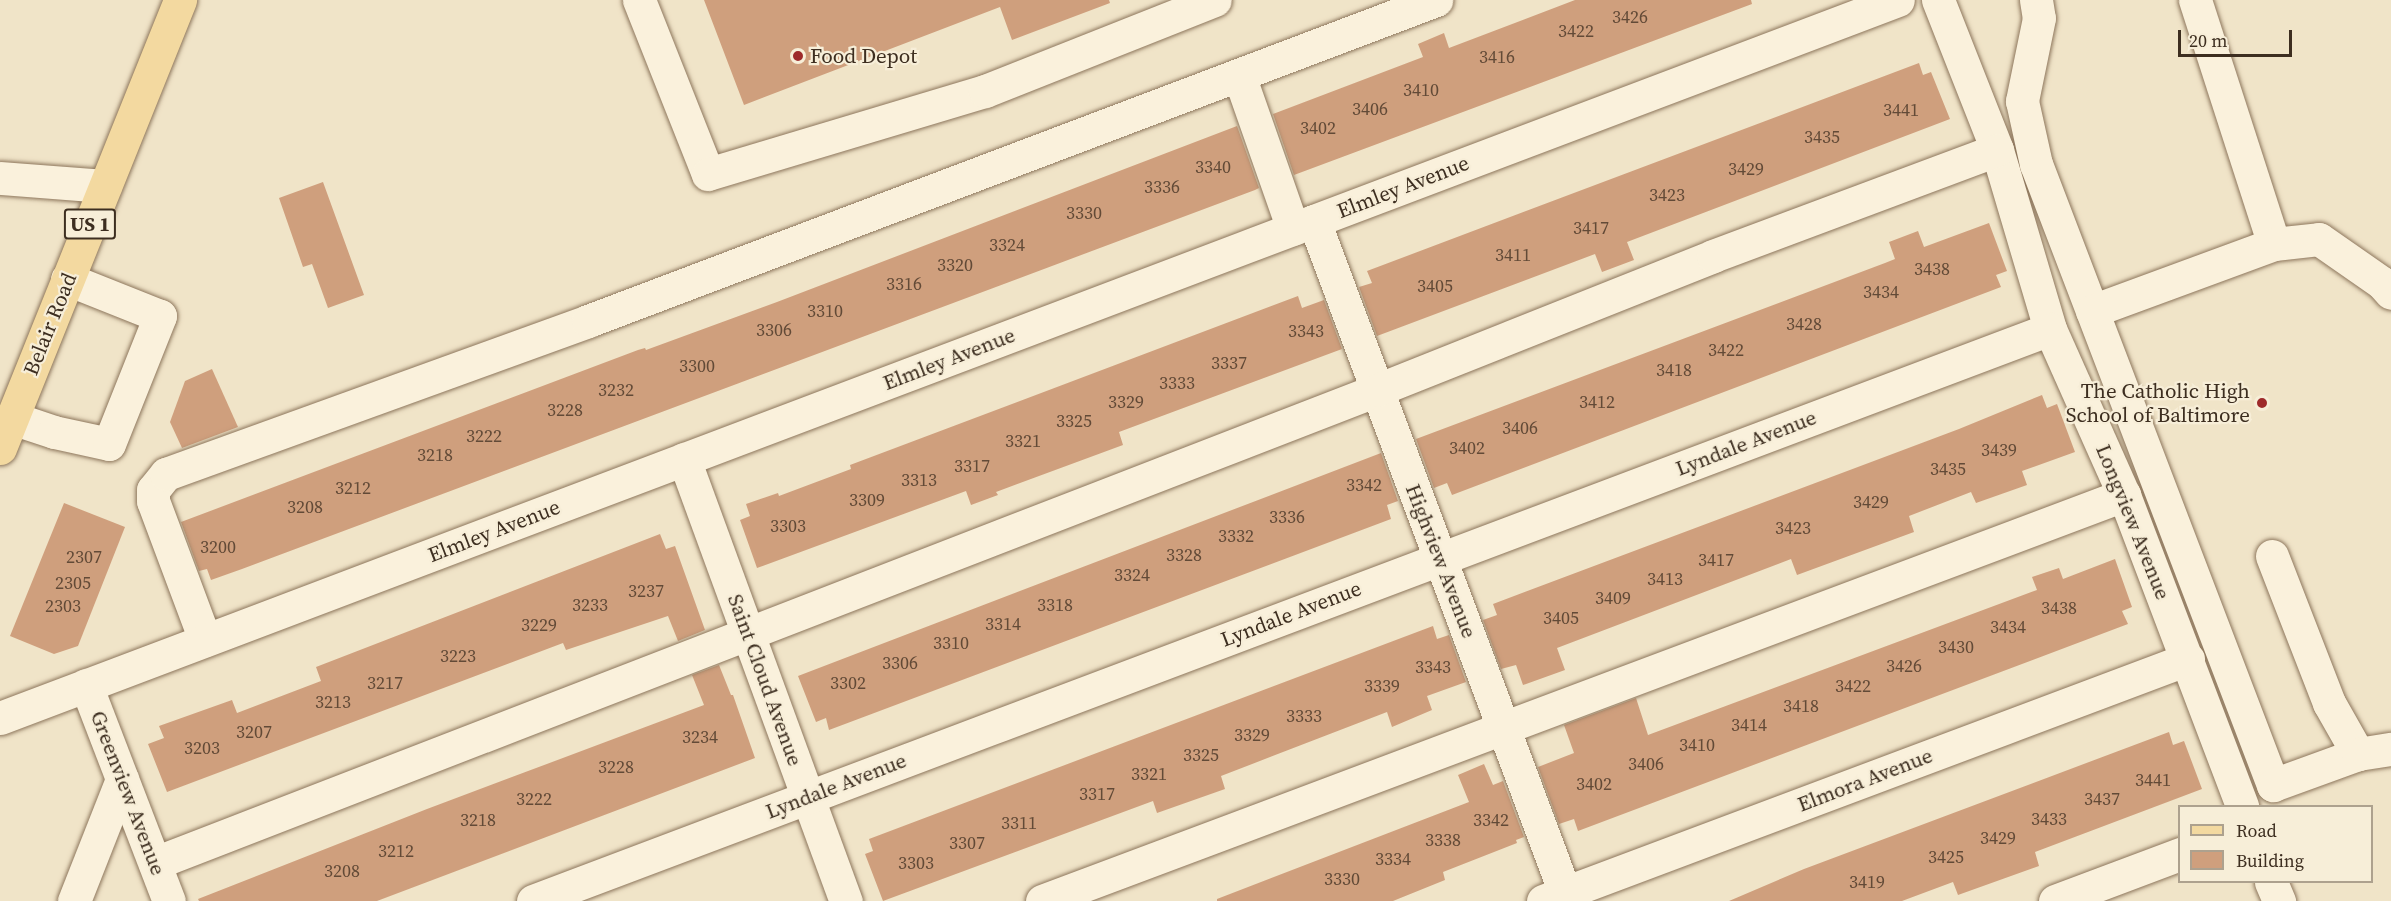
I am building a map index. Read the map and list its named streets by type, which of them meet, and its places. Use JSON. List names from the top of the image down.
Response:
{
  "streets": {
    "main road": ["US 1", "Belair Road"],
    "street": [
      "Elmley Avenue",
      "Lyndale Avenue",
      "Longview Avenue",
      "Highview Avenue",
      "Saint Cloud Avenue",
      "Elmora Avenue",
      "Greenview Avenue"
    ]
  },
  "crossings": [
    ["Elmley Avenue", "Highview Avenue"],
    ["Elmley Avenue", "Saint Cloud Avenue"],
    ["Elmley Avenue", "Greenview Avenue"],
    ["Lyndale Avenue", "Longview Avenue"],
    ["Lyndale Avenue", "Highview Avenue"],
    ["Lyndale Avenue", "Saint Cloud Avenue"],
    ["Longview Avenue", "Elmora Avenue"],
    ["Highview Avenue", "Elmora Avenue"]
  ],
  "places": ["Food Depot", "The Catholic High School of Baltimore"],
  "house_numbers": [
    "3426",
    "3422",
    "3416",
    "3410",
    "3406",
    "3441",
    "3402",
    "3435",
    "3340",
    "3429",
    "3336",
    "3423",
    "3330",
    "3417",
    "3324",
    "3411",
    "3320",
    "3438",
    "3316",
    "3405",
    "3434",
    "3310",
    "3428",
    "3306",
    "3343",
    "3422",
    "3337",
    "3300",
    "3418",
    "3333",
    "3232",
    "3329",
    "3412",
    "3228",
    "3325",
    "3406",
    "3222",
    "3321",
    "3402",
    "3439",
    "3218",
    "3317",
    "3435",
    "3313",
    "3342",
    "3212",
    "3309",
    "3429",
    "3208",
    "3336",
    "3303",
    "3423",
    "3332",
    "3200",
    "3328",
    "2307",
    "3417",
    "3324",
    "3413",
    "2305",
    "3237",
    "3409",
    "3233",
    "3318",
    "2303",
    "3438",
    "3405",
    "3314",
    "3229",
    "3434",
    "3310",
    "3430",
    "3223",
    "3306",
    "3426",
    "3343",
    "3217",
    "3302",
    "3339",
    "3422",
    "3213",
    "3418",
    "3333",
    "3414",
    "3207",
    "3329",
    "3234",
    "3410",
    "3203",
    "3325",
    "3406",
    "3228",
    "3321",
    "3441",
    "3402",
    "3317",
    "3222",
    "3437",
    "3433",
    "3218",
    "3342",
    "3311",
    "3429",
    "3338",
    "3307",
    "3212",
    "3425",
    "3334",
    "3303",
    "3208",
    "3330",
    "3419"
  ],
  "legend": ["Road", "Building"],
  "scale_bar": "20 m"
}
